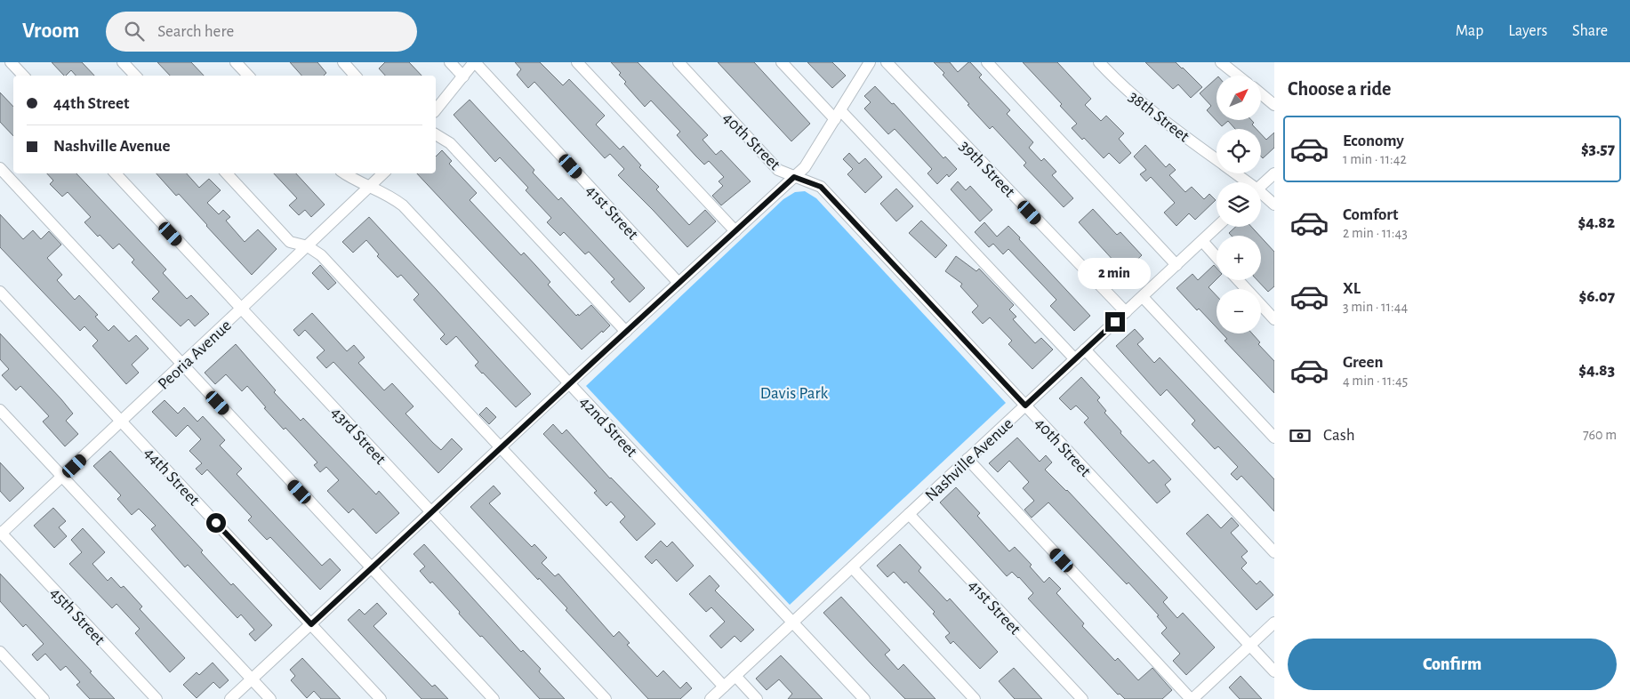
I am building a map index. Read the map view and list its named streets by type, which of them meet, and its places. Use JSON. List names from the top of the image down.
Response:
{
  "streets": {
    "street": [
      "38th Street",
      "40th Street",
      "39th Street",
      "41st Street",
      "Peoria Avenue",
      "42nd Street",
      "43rd Street",
      "Nashville Avenue",
      "44th Street",
      "45th Street"
    ]
  },
  "crossings": [
    ["40th Street", "Nashville Avenue"],
    ["39th Street", "Nashville Avenue"],
    ["41st Street", "Nashville Avenue"],
    ["Peoria Avenue", "42nd Street"],
    ["Peoria Avenue", "43rd Street"],
    ["Peoria Avenue", "44th Street"],
    ["Peoria Avenue", "45th Street"],
    ["42nd Street", "Nashville Avenue"]
  ],
  "parks": ["Davis Park"],
  "north": "top right",
  "page": {
    "header": "Vroom",
    "search": "Search here",
    "nav": ["Map", "Layers", "Share"],
    "heading": "Choose a ride",
    "map_buttons": ["+", "−"],
    "banner": ["44th Street", "Nashville Avenue"],
    "list": [
      {
        "name": "Economy",
        "note": "1 min · 11:42",
        "value": "$3.57"
      },
      {
        "name": "Comfort",
        "note": "2 min · 11:43",
        "value": "$4.82"
      },
      {
        "name": "XL",
        "note": "3 min · 11:44",
        "value": "$6.07"
      },
      {
        "name": "Green",
        "note": "4 min · 11:45",
        "value": "$4.83"
      }
    ],
    "bubble": "2 min",
    "pay": ["Cash", "760 m"],
    "buttons": "Confirm"
  }
}
